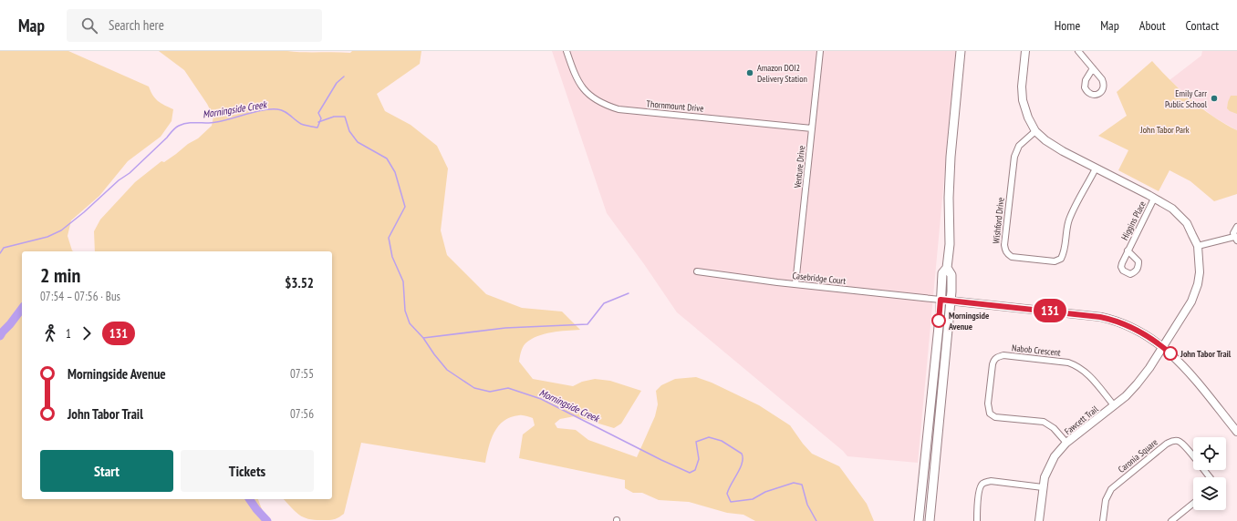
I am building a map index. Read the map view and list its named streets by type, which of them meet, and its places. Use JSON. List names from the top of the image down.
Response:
{
  "streets": {
    "street": [
      "Thornmount Drive",
      "Venture Drive",
      "Wishford Drive",
      "Higgins Place",
      "Casebridge Court",
      "Nabob Crescent",
      "Fawcett Trail",
      "Caronia Square"
    ]
  },
  "crossings": [
    ["Thornmount Drive", "Venture Drive"],
    ["Venture Drive", "Casebridge Court"],
    ["Nabob Crescent", "Fawcett Trail"]
  ],
  "water": ["Morningside Creek"],
  "parks": ["John Tabor Park"],
  "places": [
    "Amazon DOI2 Delivery Station",
    "Emily Carr Public School",
    "Morningside Avenue",
    "John Tabor Trail"
  ],
  "lines": ["bus line 131"],
  "page": {
    "header": "Map",
    "search": "Search here",
    "nav": [
      "Home",
      "Map",
      "About",
      "Contact"
    ],
    "on_map": "131",
    "heading": ["2 min", "07:54 – 07:56 · Bus", "$3.52"],
    "legs": ["1", "131"],
    "list": [
      {
        "name": "Morningside Avenue",
        "value": "07:55"
      },
      {
        "name": "John Tabor Trail",
        "value": "07:56"
      }
    ],
    "buttons": ["Start", "Tickets"]
  }
}
